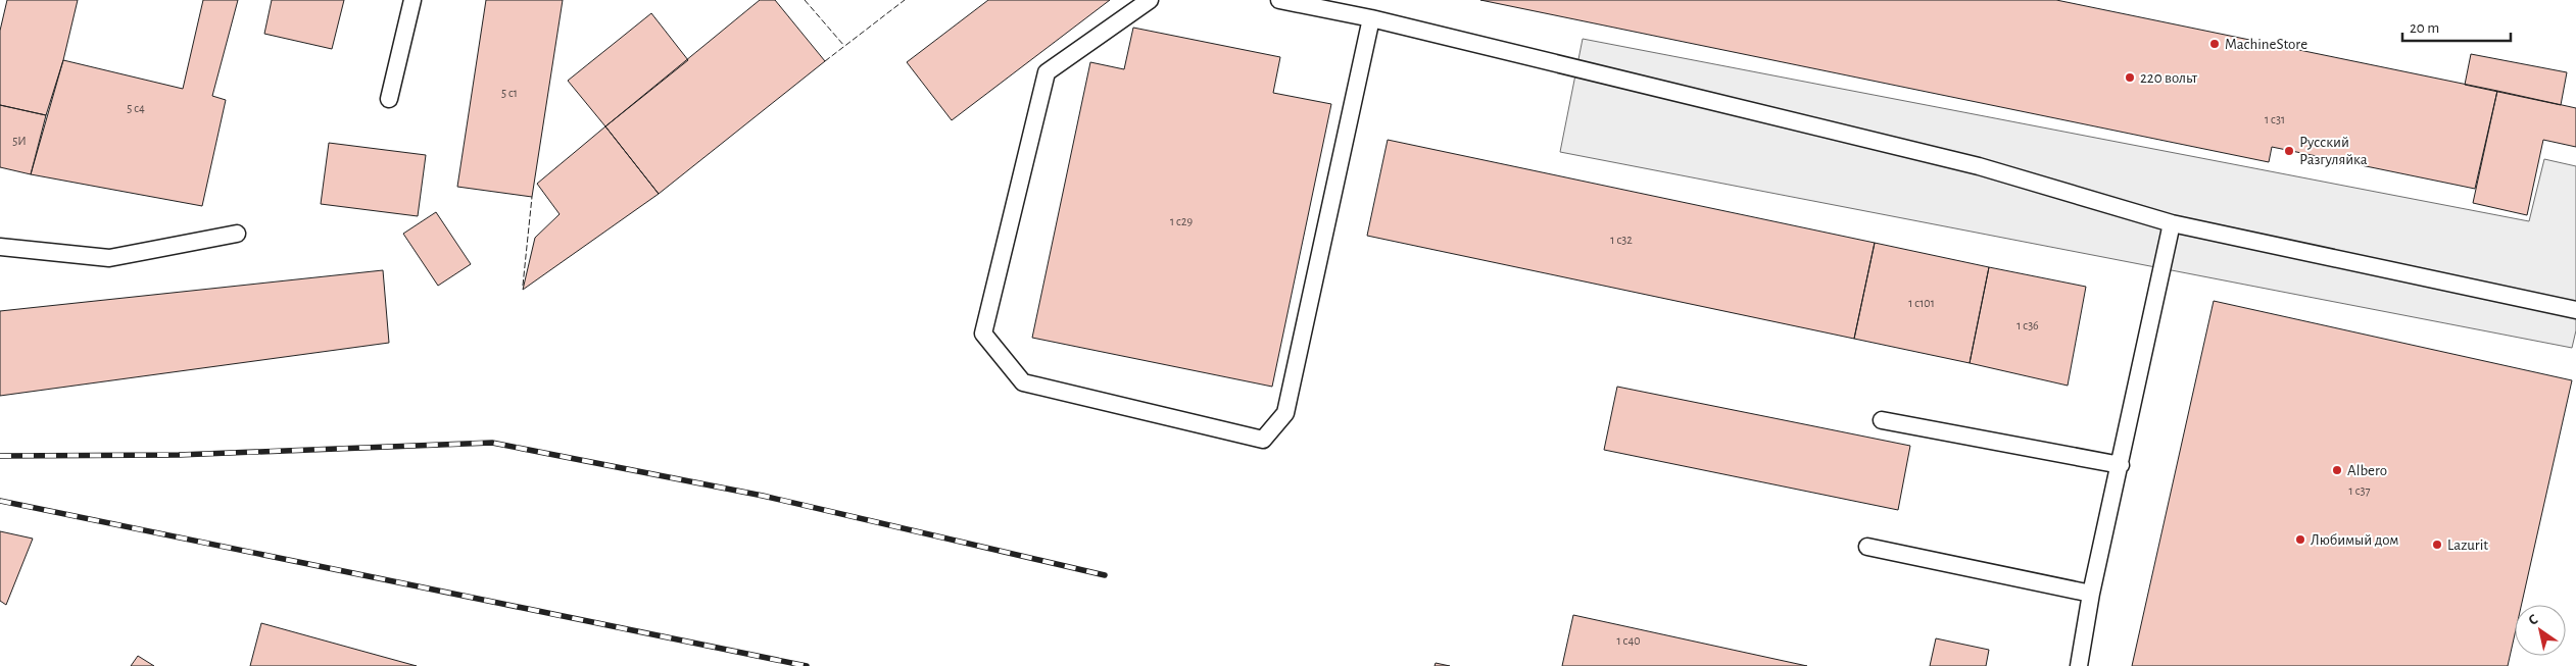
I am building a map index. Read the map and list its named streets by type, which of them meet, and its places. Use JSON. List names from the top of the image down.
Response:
{
  "places": [
    "MachineStore",
    "220 вольт",
    "Русский Разгуляйка",
    "Albero",
    "Любимый дом",
    "Lazurit"
  ],
  "house_numbers": [
    "5 с1",
    "5 с4",
    "1 с31",
    "5И",
    "1 с29",
    "1 с32",
    "1 с101",
    "1 с36",
    "1 с37",
    "1 с40"
  ],
  "scale_bar": "20 m",
  "north": "top left"
}
